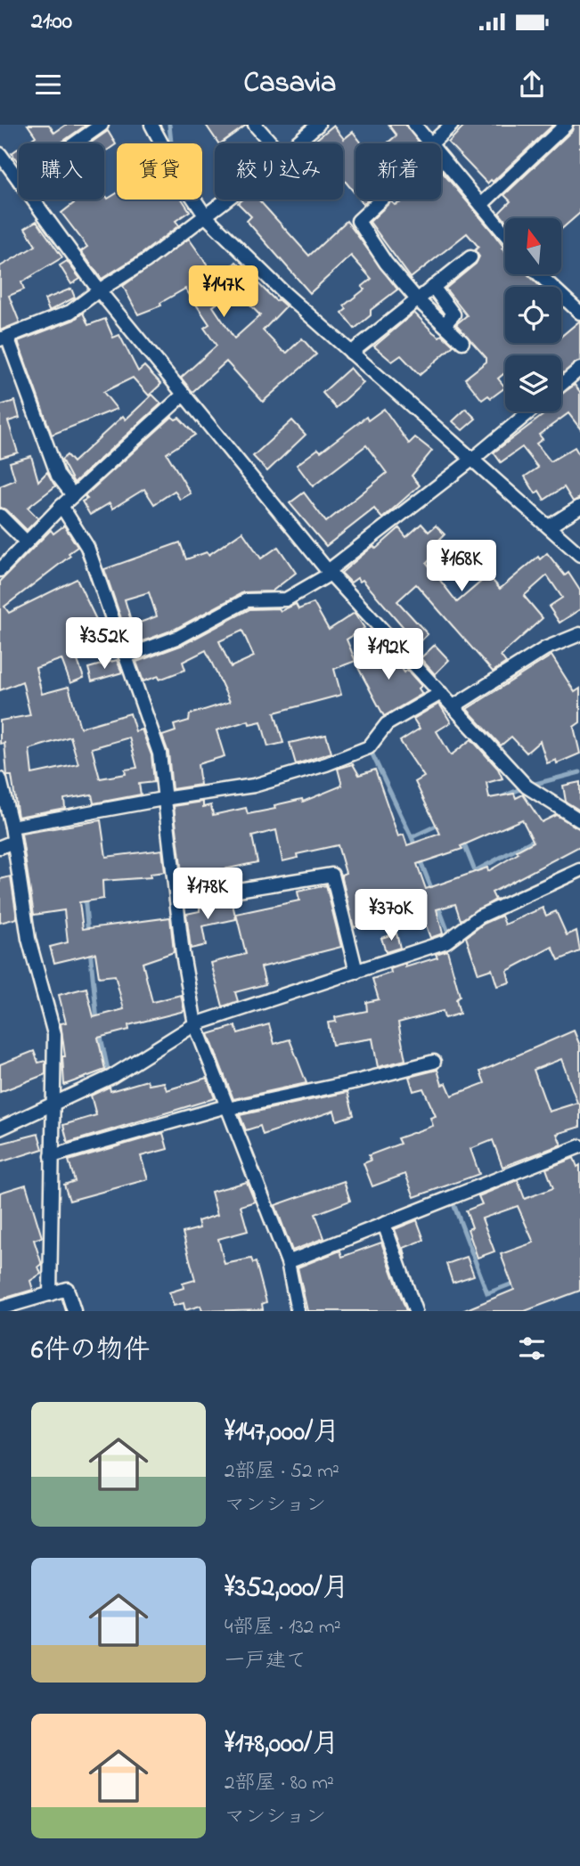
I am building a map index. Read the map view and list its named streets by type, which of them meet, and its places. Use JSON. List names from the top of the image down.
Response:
{
  "north": "top",
  "page": {
    "status": "21:00",
    "header": "Casavia",
    "chip": [
      "購入",
      "賃貸",
      "絞り込み",
      "新着"
    ],
    "price": [
      "¥147K",
      "¥168K",
      "¥352K",
      "¥192K",
      "¥178K",
      "¥370K"
    ],
    "heading": "6件の物件",
    "list": [
      {
        "name": "¥147,000/月",
        "note": "2部屋 · 52 m² · マンション"
      },
      {
        "name": "¥352,000/月",
        "note": "4部屋 · 132 m² · 一戸建て"
      },
      {
        "name": "¥178,000/月",
        "note": "2部屋 · 80 m² · マンション"
      }
    ]
  }
}
